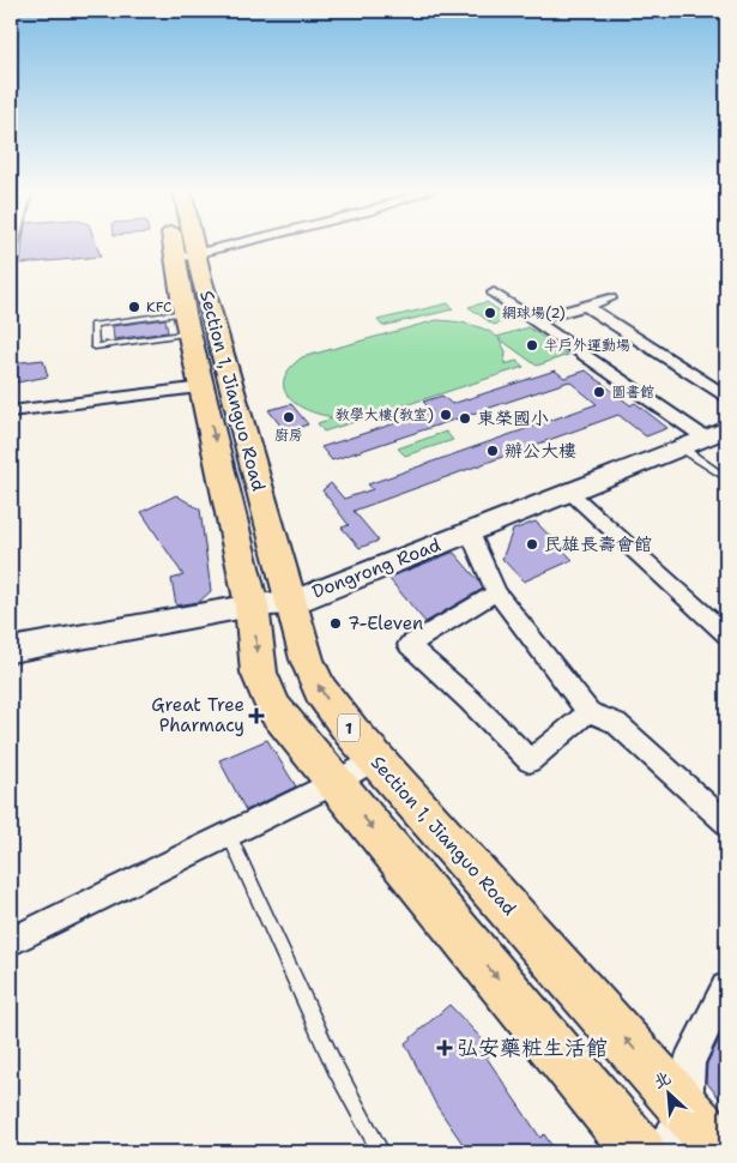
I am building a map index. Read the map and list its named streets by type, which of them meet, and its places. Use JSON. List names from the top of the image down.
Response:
{
  "streets": {
    "main road": ["Section 1, Jianguo Road", "1"],
    "street": ["Dongrong Road"]
  },
  "crossings": [
    ["Section 1, Jianguo Road", "Dongrong Road"]
  ],
  "places": {
    "other": [
      "KFC",
      "網球場(2)",
      "半戶外運動場",
      "圖書館",
      "教學大樓(教室)",
      "廚房",
      "東榮國小",
      "辦公大樓",
      "民雄長壽會館",
      "7-Eleven"
    ],
    "health": ["Great Tree Pharmacy", "弘安藥粧生活館"]
  },
  "north": "top left"
}
